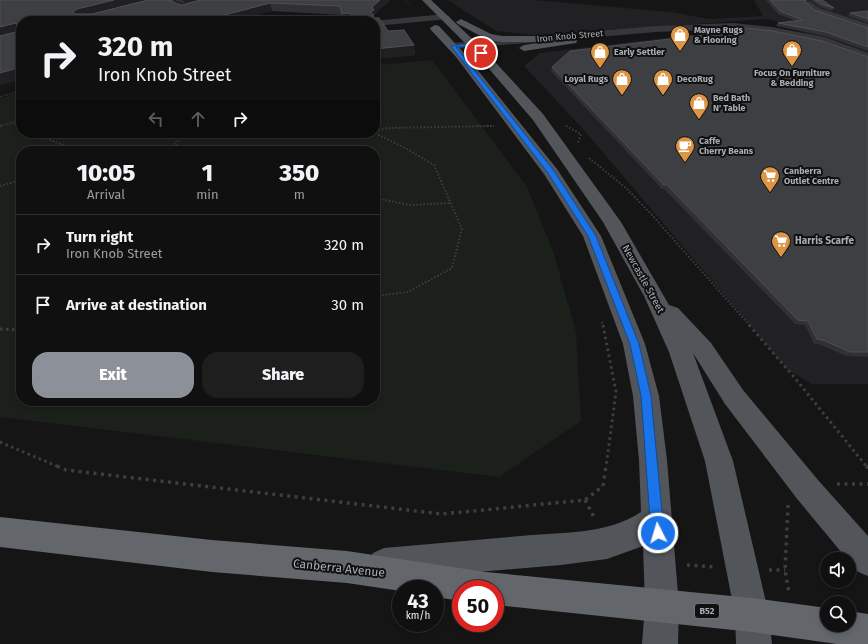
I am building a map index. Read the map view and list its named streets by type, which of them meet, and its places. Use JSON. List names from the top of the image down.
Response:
{
  "streets": {
    "highway": ["Canberra Avenue", "B52"],
    "main road": ["Newcastle Street"],
    "street": ["Iron Knob Street"]
  },
  "crossings": [
    ["Iron Knob Street", "Newcastle Street"],
    ["Newcastle Street", "Canberra Avenue"]
  ],
  "places": {
    "shop": [
      "Mayne Rugs & Flooring",
      "Focus On Furniture & Bedding",
      "Early Settler",
      "Loyal Rugs",
      "DecoRug",
      "Bed Bath N' Table"
    ],
    "cafe": ["Caffe Cherry Beans"],
    "supermarket": ["Canberra Outlet Centre", "Harris Scarfe"]
  },
  "page": {
    "turn": ["320 m", "Iron Knob Street"],
    "eta": [
      "10:05",
      "Arrival",
      "1",
      "min",
      "350",
      "m"
    ],
    "list": [
      {
        "name": "Turn right",
        "note": "Iron Knob Street",
        "value": "320 m"
      },
      {
        "name": "Arrive at destination",
        "value": "30 m"
      }
    ],
    "buttons": ["Exit", "Share"],
    "speed": "43 km/h",
    "limit": "50"
  }
}
